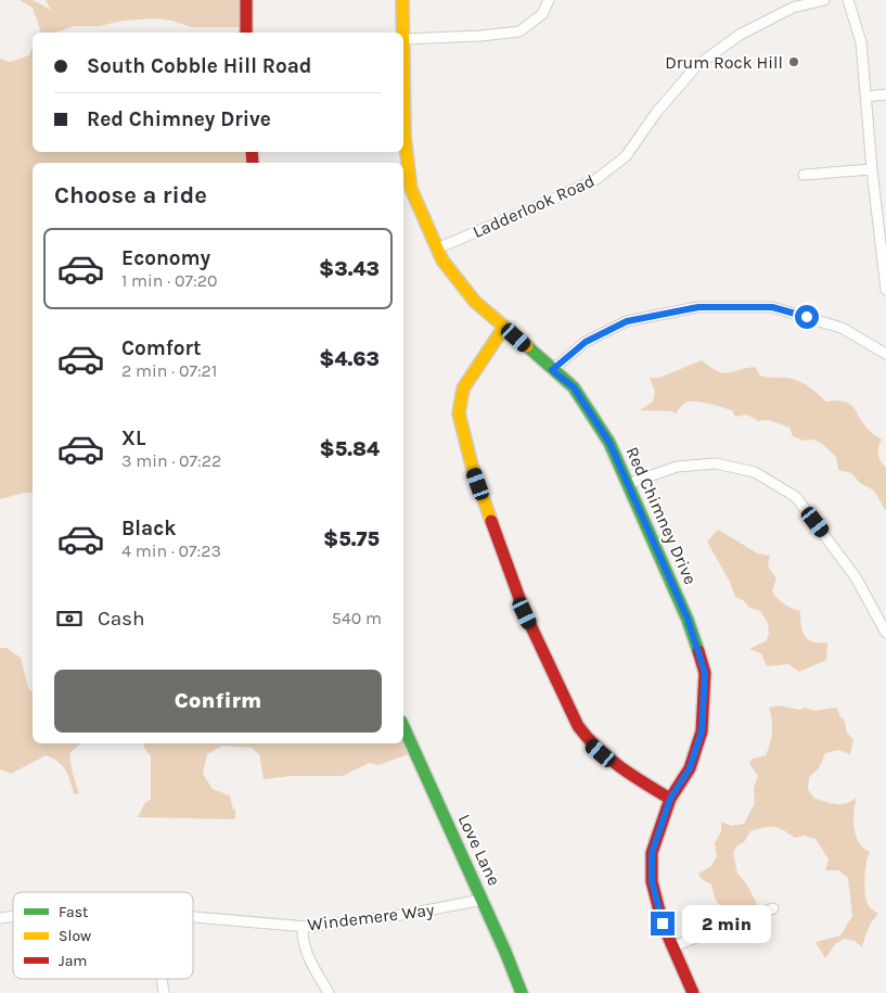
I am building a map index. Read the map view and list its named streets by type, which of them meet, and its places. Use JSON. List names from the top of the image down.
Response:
{
  "streets": {
    "street": [
      "Ladderlook Road",
      "Red Chimney Drive",
      "Love Lane",
      "Windemere Way"
    ]
  },
  "crossings": [
    ["Ladderlook Road", "Red Chimney Drive"],
    ["Love Lane", "Windemere Way"]
  ],
  "places": ["Drum Rock Hill"],
  "legend": ["Fast", "Slow", "Jam"],
  "page": {
    "banner": ["South Cobble Hill Road", "Red Chimney Drive"],
    "heading": "Choose a ride",
    "list": [
      {
        "name": "Economy",
        "note": "1 min · 07:20",
        "value": "$3.43"
      },
      {
        "name": "Comfort",
        "note": "2 min · 07:21",
        "value": "$4.63"
      },
      {
        "name": "XL",
        "note": "3 min · 07:22",
        "value": "$5.84"
      },
      {
        "name": "Black",
        "note": "4 min · 07:23",
        "value": "$5.75"
      }
    ],
    "pay": ["Cash", "540 m"],
    "buttons": "Confirm",
    "bubble": "2 min"
  }
}
